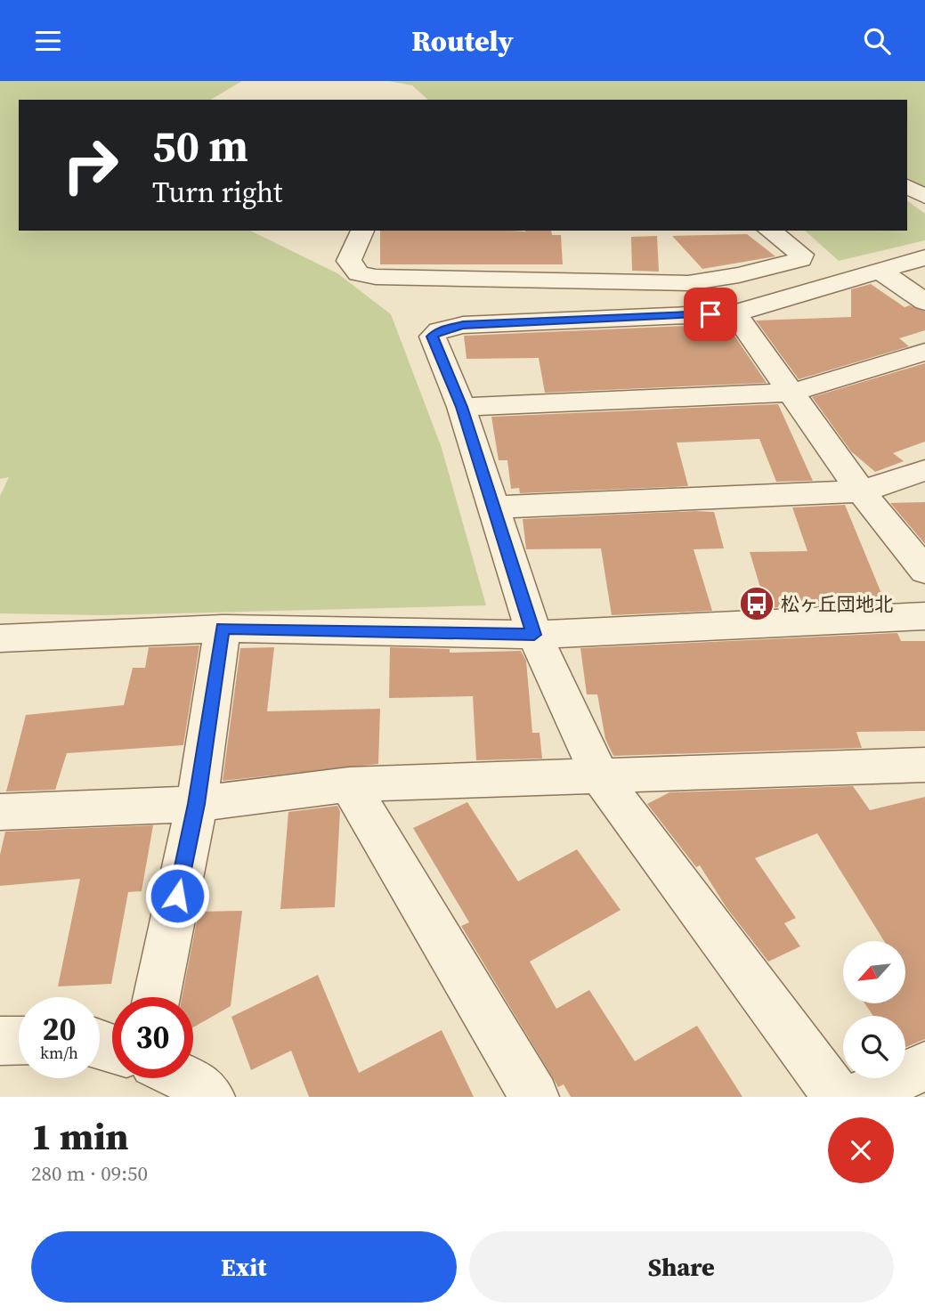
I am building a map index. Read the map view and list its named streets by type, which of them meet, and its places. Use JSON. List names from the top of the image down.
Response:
{
  "places": {
    "bus stop": ["松ヶ丘団地北"]
  },
  "north": "bottom left",
  "page": {
    "header": "Routely",
    "turn": ["50 m", "Turn right"],
    "speed": "20 km/h",
    "limit": "30",
    "heading": ["1 min", "280 m · 09:50"],
    "buttons": ["Exit", "Share"]
  }
}
